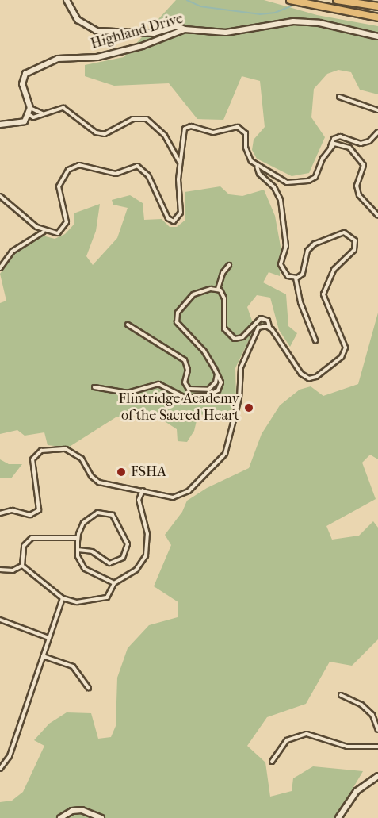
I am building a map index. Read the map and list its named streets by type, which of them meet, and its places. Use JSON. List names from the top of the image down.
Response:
{
  "streets": {
    "street": ["Highland Drive"]
  },
  "places": ["Flintridge Academy of the Sacred Heart", "FSHA"]
}
